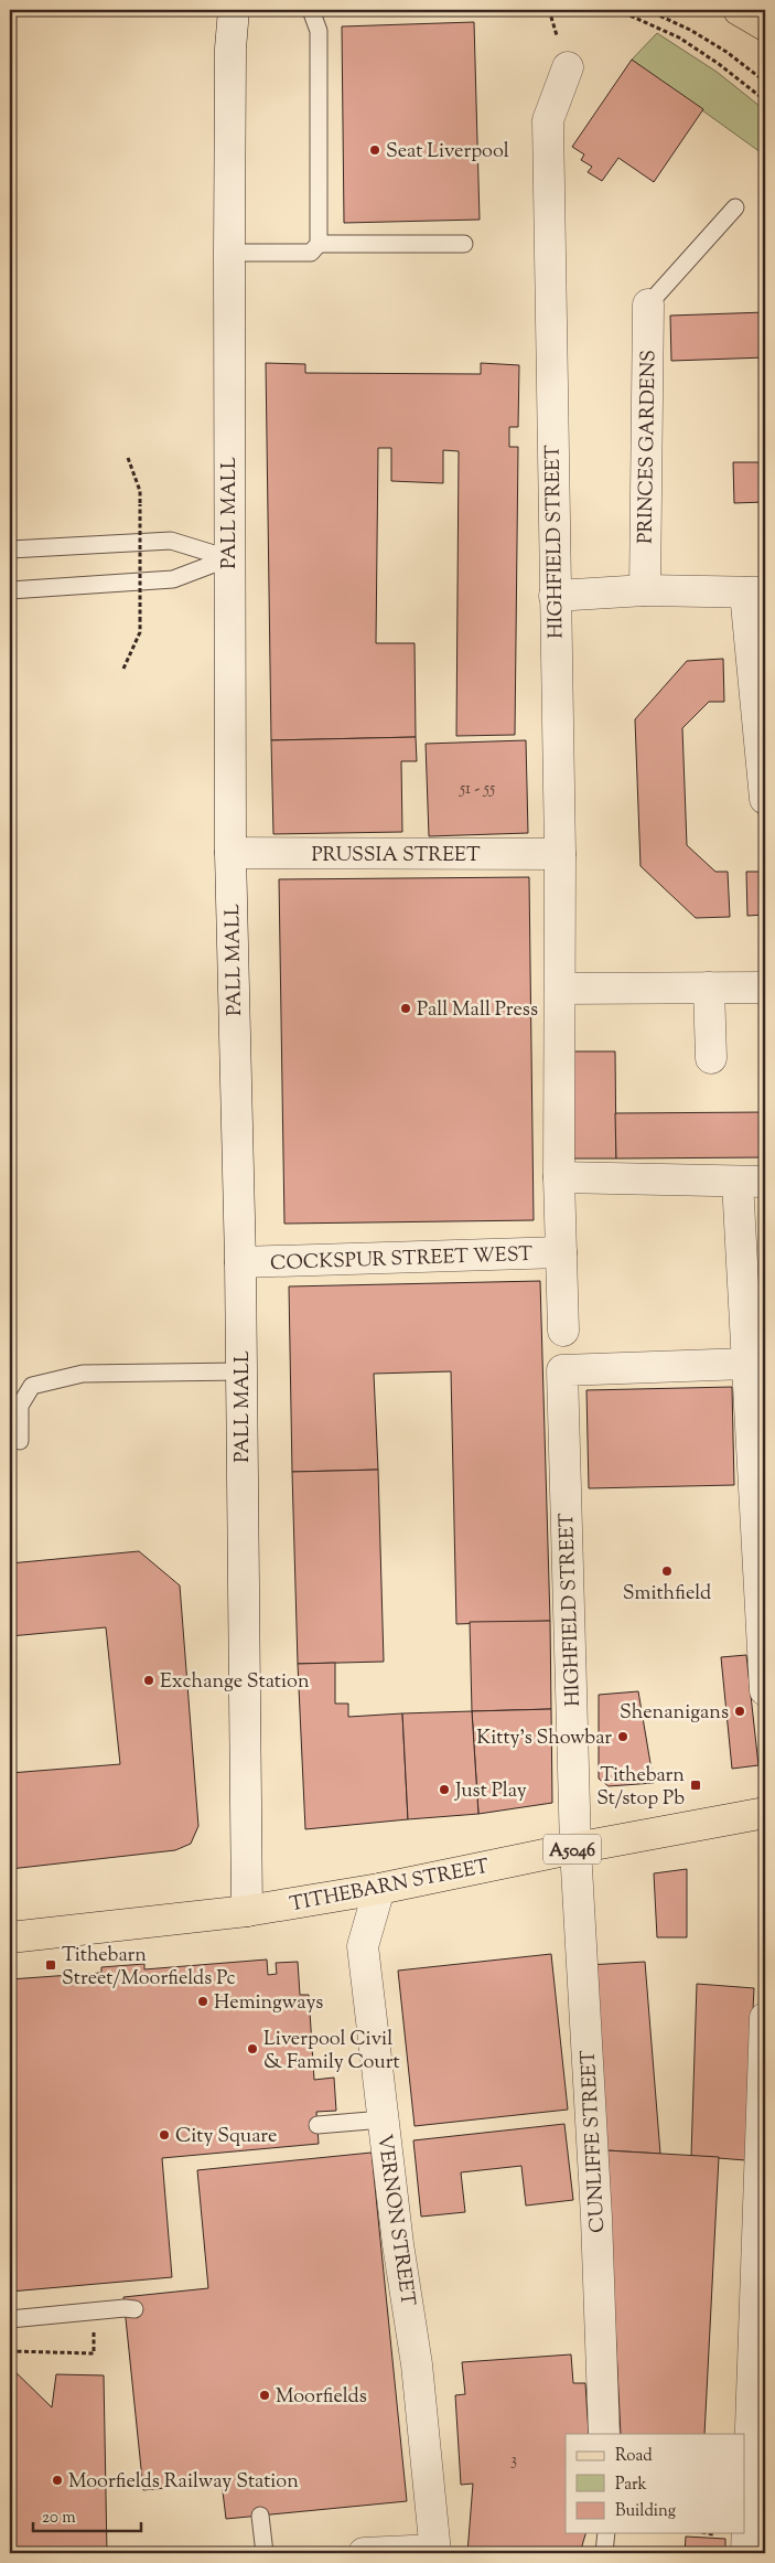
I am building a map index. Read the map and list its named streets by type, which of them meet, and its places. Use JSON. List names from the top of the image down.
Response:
{
  "streets": {
    "main road": ["A5046", "TITHEBARN STREET"],
    "street": [
      "PRINCES GARDENS",
      "PALL MALL",
      "HIGHFIELD STREET",
      "PRUSSIA STREET",
      "COCKSPUR STREET WEST",
      "CUNLIFFE STREET",
      "VERNON STREET"
    ]
  },
  "crossings": [
    ["PALL MALL", "PRUSSIA STREET"],
    ["PALL MALL", "COCKSPUR STREET WEST"],
    ["PALL MALL", "TITHEBARN STREET"],
    ["HIGHFIELD STREET", "PRUSSIA STREET"],
    ["HIGHFIELD STREET", "COCKSPUR STREET WEST"],
    ["HIGHFIELD STREET", "TITHEBARN STREET"],
    ["HIGHFIELD STREET", "CUNLIFFE STREET"],
    ["TITHEBARN STREET", "CUNLIFFE STREET"],
    ["TITHEBARN STREET", "VERNON STREET"]
  ],
  "places": {
    "other": [
      "Seat Liverpool",
      "Pall Mall Press",
      "Smithfield",
      "Exchange Station",
      "Shenanigans",
      "Kitty's Showbar",
      "Just Play",
      "Hemingways",
      "Liverpool Civil & Family Court",
      "City Square",
      "Moorfields",
      "Moorfields Railway Station"
    ],
    "transit": ["Tithebarn St/stop Pb", "Tithebarn Street/Moorfields Pc"]
  },
  "house_numbers": ["51 - 55", "3"],
  "legend": ["Road", "Park", "Building"],
  "scale_bar": "20 m"
}
